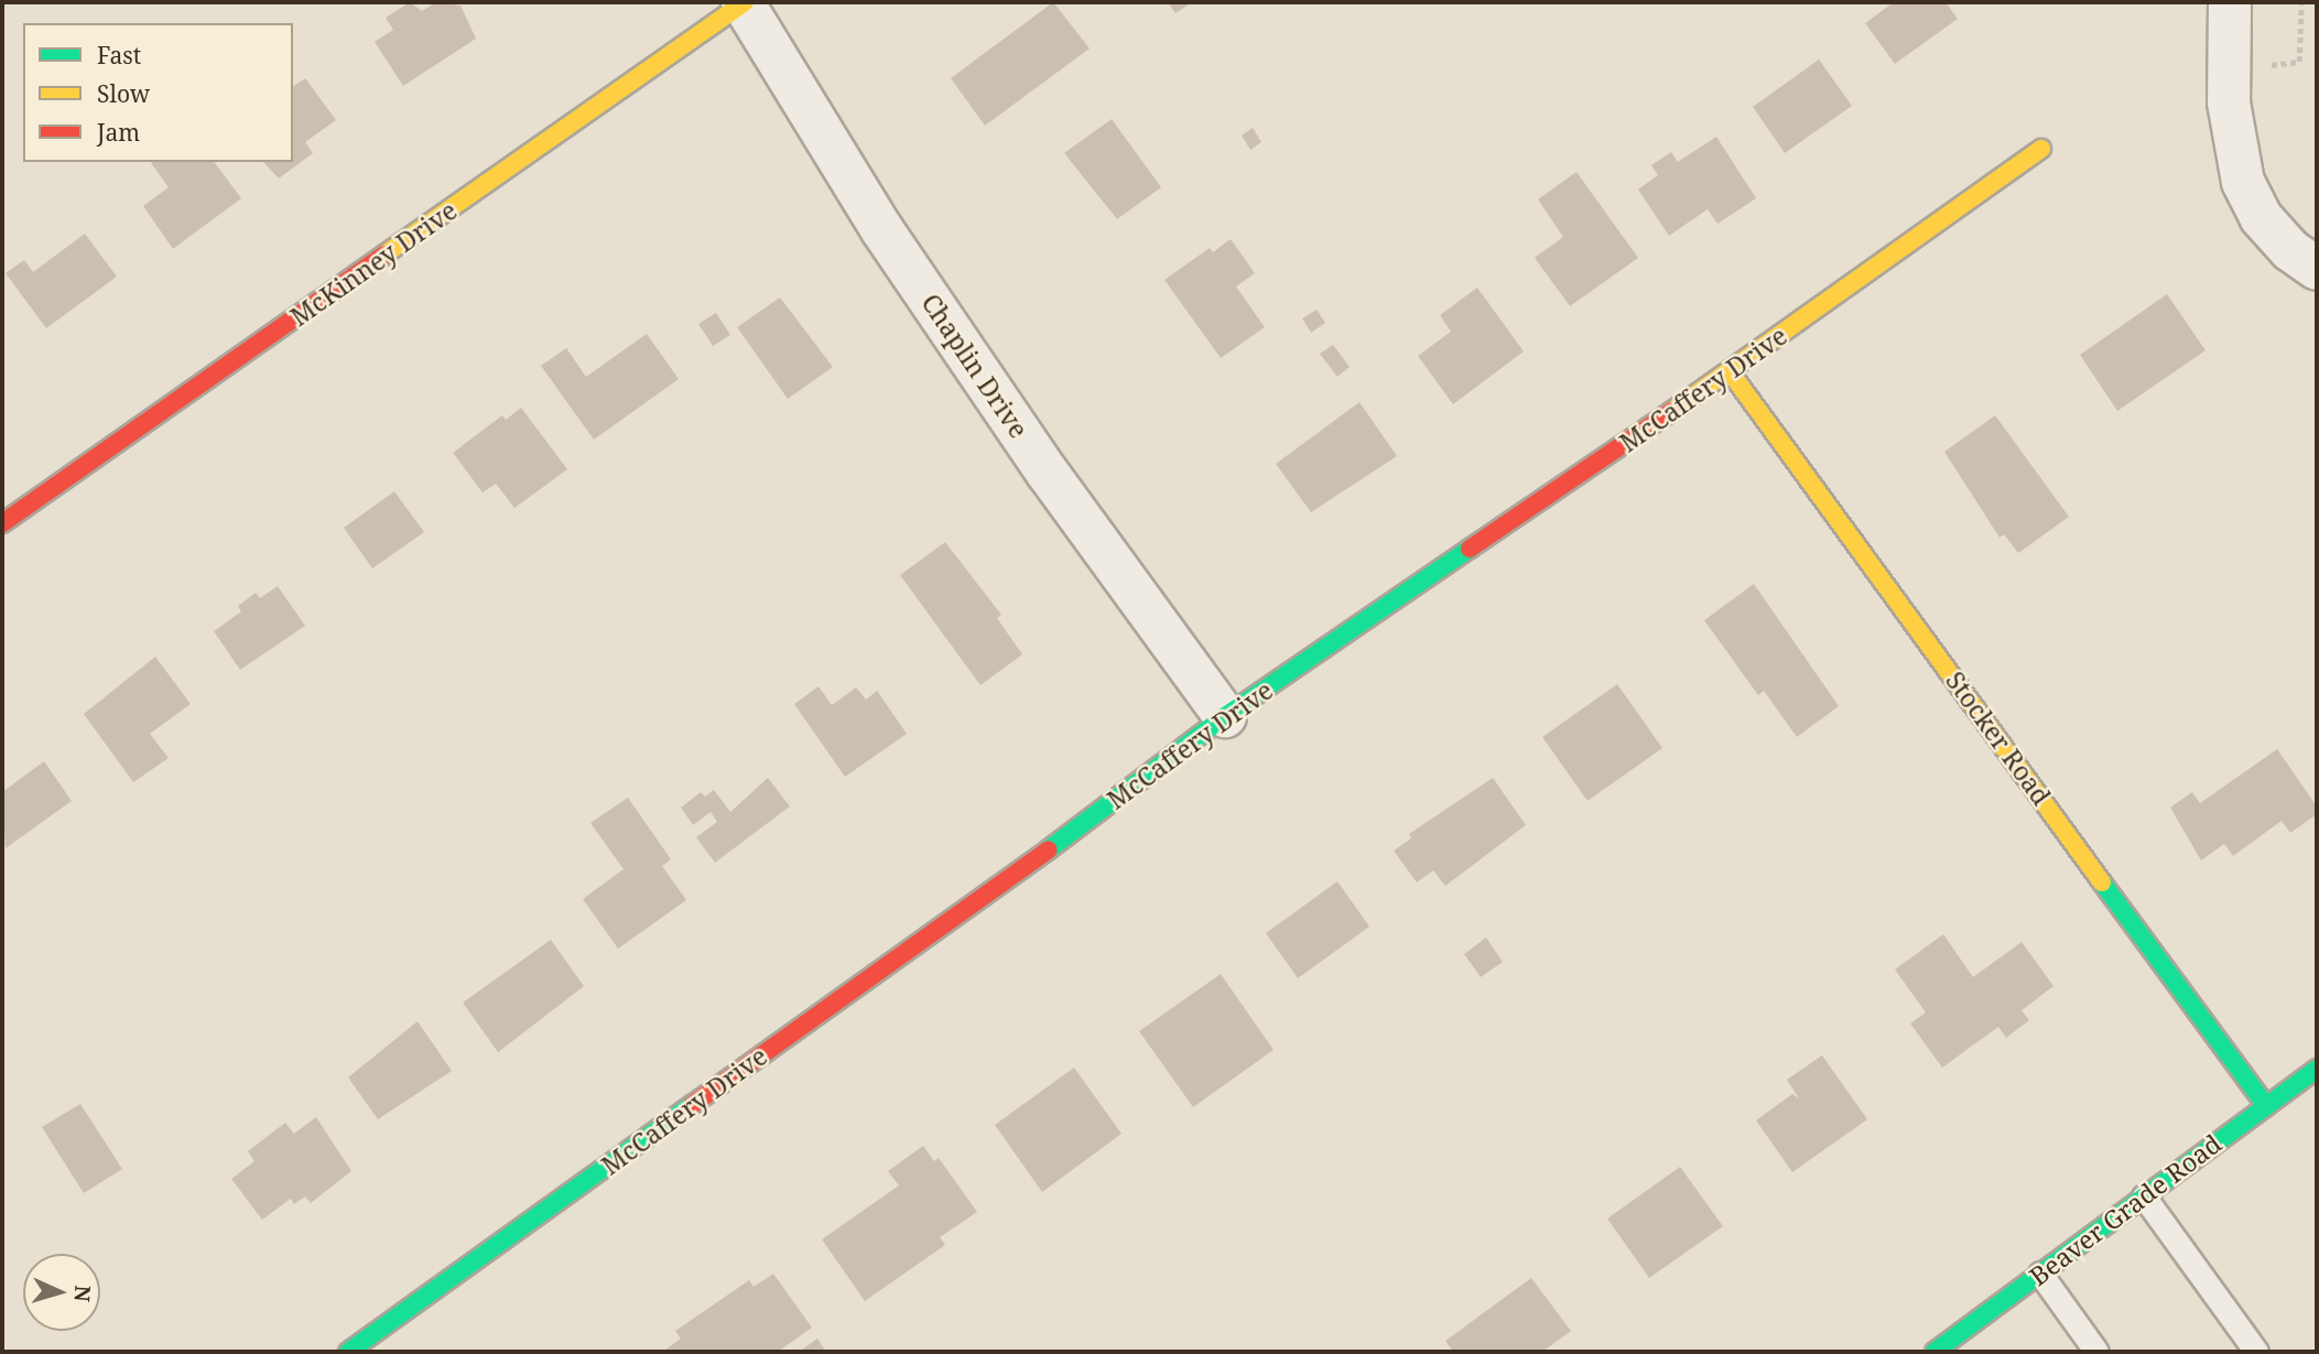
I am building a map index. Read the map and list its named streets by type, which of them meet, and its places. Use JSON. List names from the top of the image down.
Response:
{
  "streets": {
    "street": [
      "McKinney Drive",
      "Chaplin Drive",
      "McCaffery Drive",
      "Stocker Road",
      "Beaver Grade Road"
    ]
  },
  "crossings": [
    ["McKinney Drive", "Chaplin Drive"],
    ["Chaplin Drive", "McCaffery Drive"],
    ["McCaffery Drive", "Stocker Road"],
    ["Stocker Road", "Beaver Grade Road"]
  ],
  "legend": ["Fast", "Slow", "Jam"],
  "north": "right"
}
